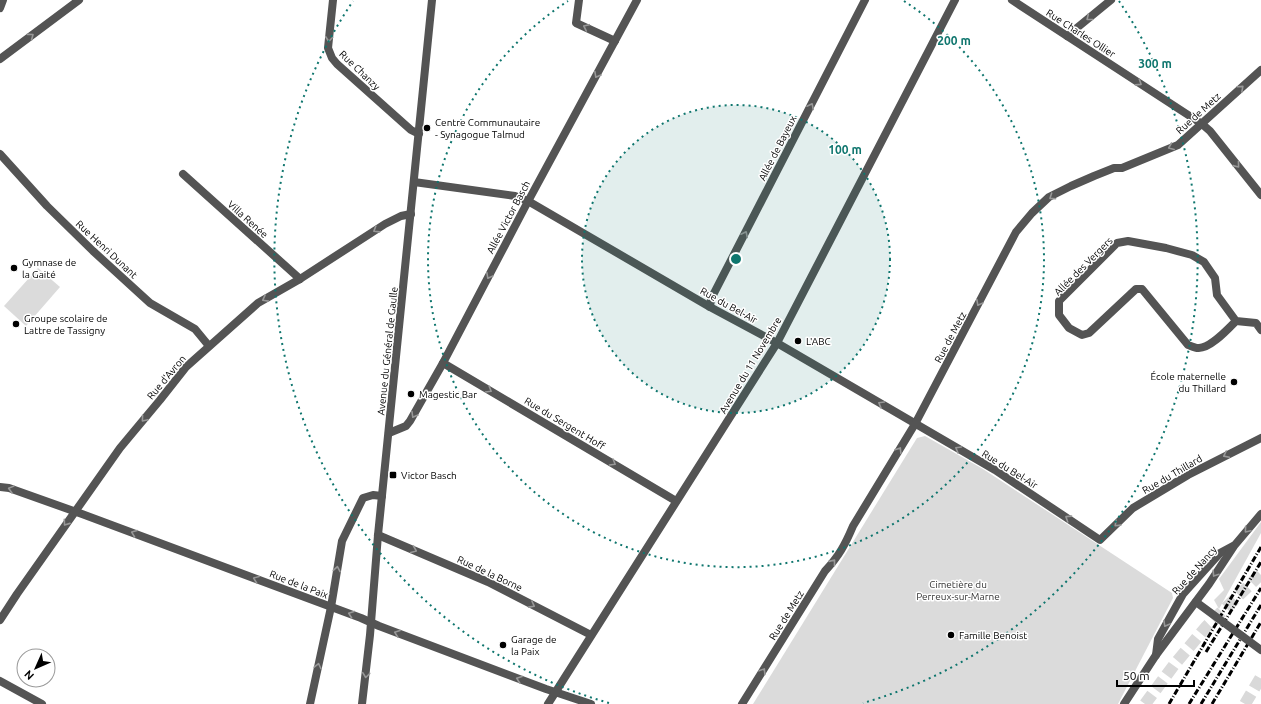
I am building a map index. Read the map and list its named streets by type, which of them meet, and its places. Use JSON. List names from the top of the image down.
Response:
{
  "streets": {
    "street": [
      "Rue Charles Ollier",
      "Rue Chanzy",
      "Rue de Metz",
      "Allée de Bayeux",
      "Allée Victor Basch",
      "Villa Renée",
      "Rue Henri Dunant",
      "Allée des Vergers",
      "Rue du Bel-Air",
      "Avenue du Général de Gaulle",
      "Avenue du 11 Novembre",
      "Rue d'Avron",
      "Rue du Sergent Hoff",
      "Rue du Thillard",
      "Rue de Nancy",
      "Rue de la Borne",
      "Rue de la Paix"
    ]
  },
  "crossings": [
    ["Rue Charles Ollier", "Rue de Metz"],
    ["Rue Chanzy", "Avenue du Général de Gaulle"],
    ["Rue de Metz", "Rue du Bel-Air"],
    ["Allée de Bayeux", "Rue du Bel-Air"],
    ["Allée Victor Basch", "Rue du Bel-Air"],
    ["Allée Victor Basch", "Avenue du Général de Gaulle"],
    ["Allée Victor Basch", "Rue du Sergent Hoff"],
    ["Villa Renée", "Rue d'Avron"],
    ["Rue Henri Dunant", "Rue d'Avron"],
    ["Rue du Bel-Air", "Avenue du Général de Gaulle"],
    ["Rue du Bel-Air", "Avenue du 11 Novembre"],
    ["Rue du Bel-Air", "Rue du Thillard"],
    ["Avenue du Général de Gaulle", "Rue d'Avron"],
    ["Avenue du Général de Gaulle", "Rue de la Borne"],
    ["Avenue du Général de Gaulle", "Rue de la Paix"],
    ["Avenue du 11 Novembre", "Rue du Sergent Hoff"],
    ["Avenue du 11 Novembre", "Rue de la Borne"],
    ["Avenue du 11 Novembre", "Rue de la Paix"],
    ["Rue d'Avron", "Rue de la Paix"]
  ],
  "one_way": [
    "Rue Charles Ollier",
    "Rue Chanzy",
    "Allée de Bayeux",
    "Allée Victor Basch",
    "Rue du Bel-Air",
    "Rue d'Avron",
    "Rue du Sergent Hoff",
    "Rue du Thillard",
    "Rue de Nancy",
    "Rue de la Borne",
    "Rue de la Paix"
  ],
  "parks": ["Cimetière du Perreux-sur-Marne"],
  "places": {
    "other": [
      "Centre Communautaire - Synagogue Talmud",
      "Gymnase de la Gaité",
      "Groupe scolaire de Lattre de Tassigny",
      "L'ABC",
      "École maternelle du Thillard",
      "Magestic Bar",
      "Famille Benoist",
      "Garage de la Paix"
    ],
    "transit": ["Victor Basch"]
  },
  "scale_bar": "50 m",
  "north": "bottom left",
  "rings": ["200 m", "300 m", "100 m"]
}
